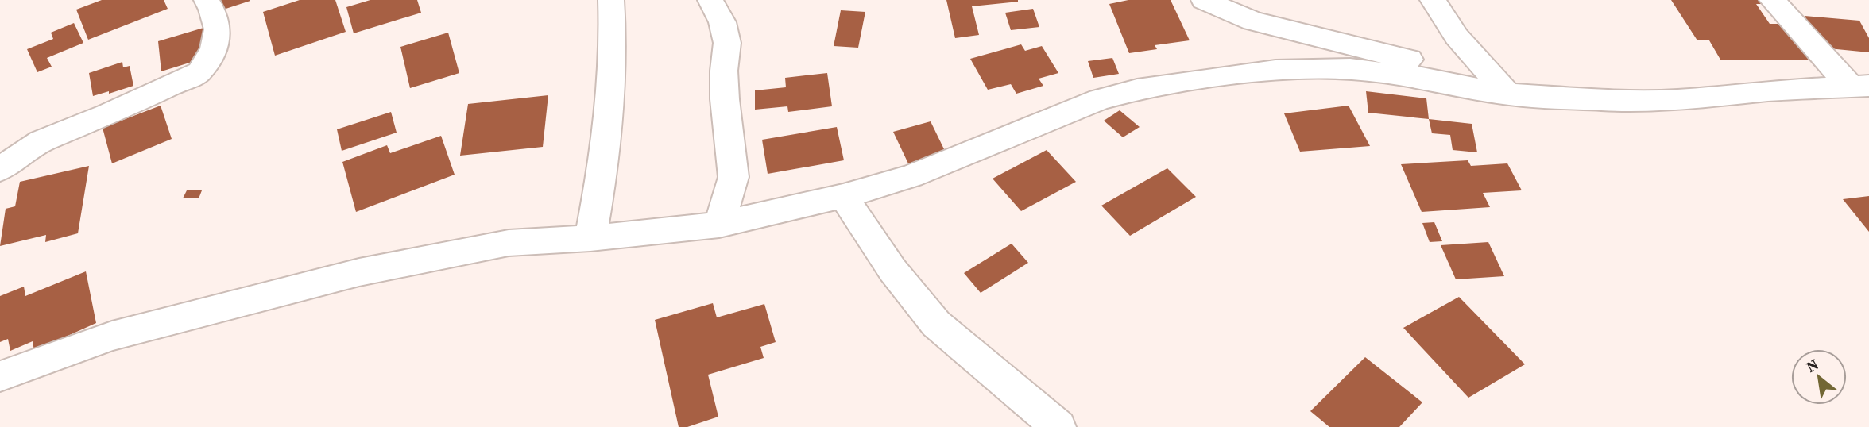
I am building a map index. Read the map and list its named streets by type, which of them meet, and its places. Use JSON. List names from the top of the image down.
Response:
{
  "north": "top left"
}
